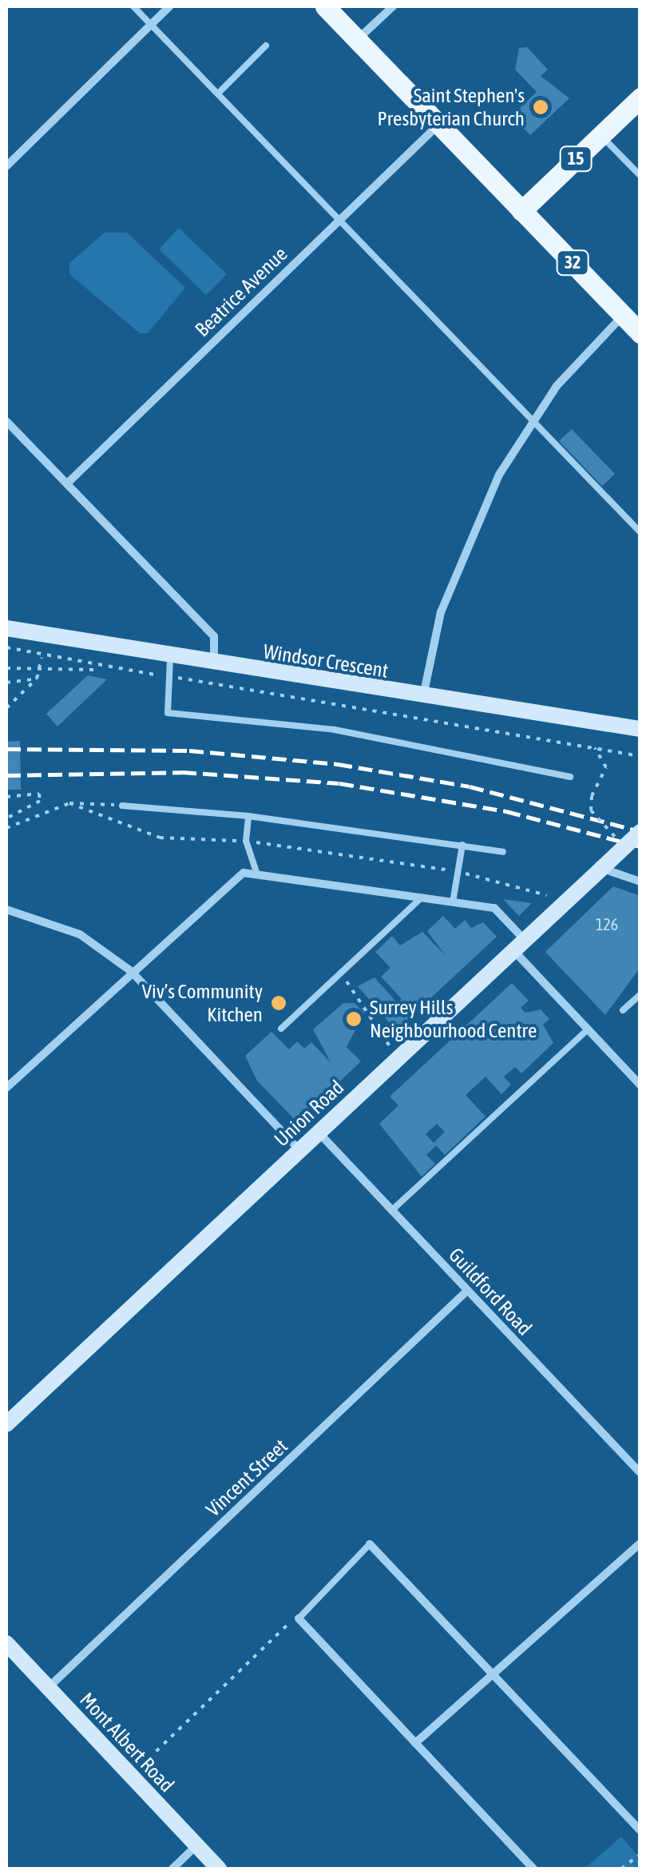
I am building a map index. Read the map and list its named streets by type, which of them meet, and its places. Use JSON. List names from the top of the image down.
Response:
{
  "streets": {
    "main road": [
      "15",
      "32",
      "Windsor Crescent",
      "Union Road",
      "Mont Albert Road"
    ],
    "street": ["Beatrice Avenue", "Guildford Road", "Vincent Street"]
  },
  "crossings": [
    ["15", "32"],
    ["32", "Beatrice Avenue"],
    ["Union Road", "Guildford Road"],
    ["Guildford Road", "Vincent Street"],
    ["Vincent Street", "Mont Albert Road"]
  ],
  "places": ["Saint Stephen's Presbyterian Church", "Viv’s Community Kitchen", "Surrey Hills Neighbourhood Centre"],
  "house_numbers": ["126"]
}
